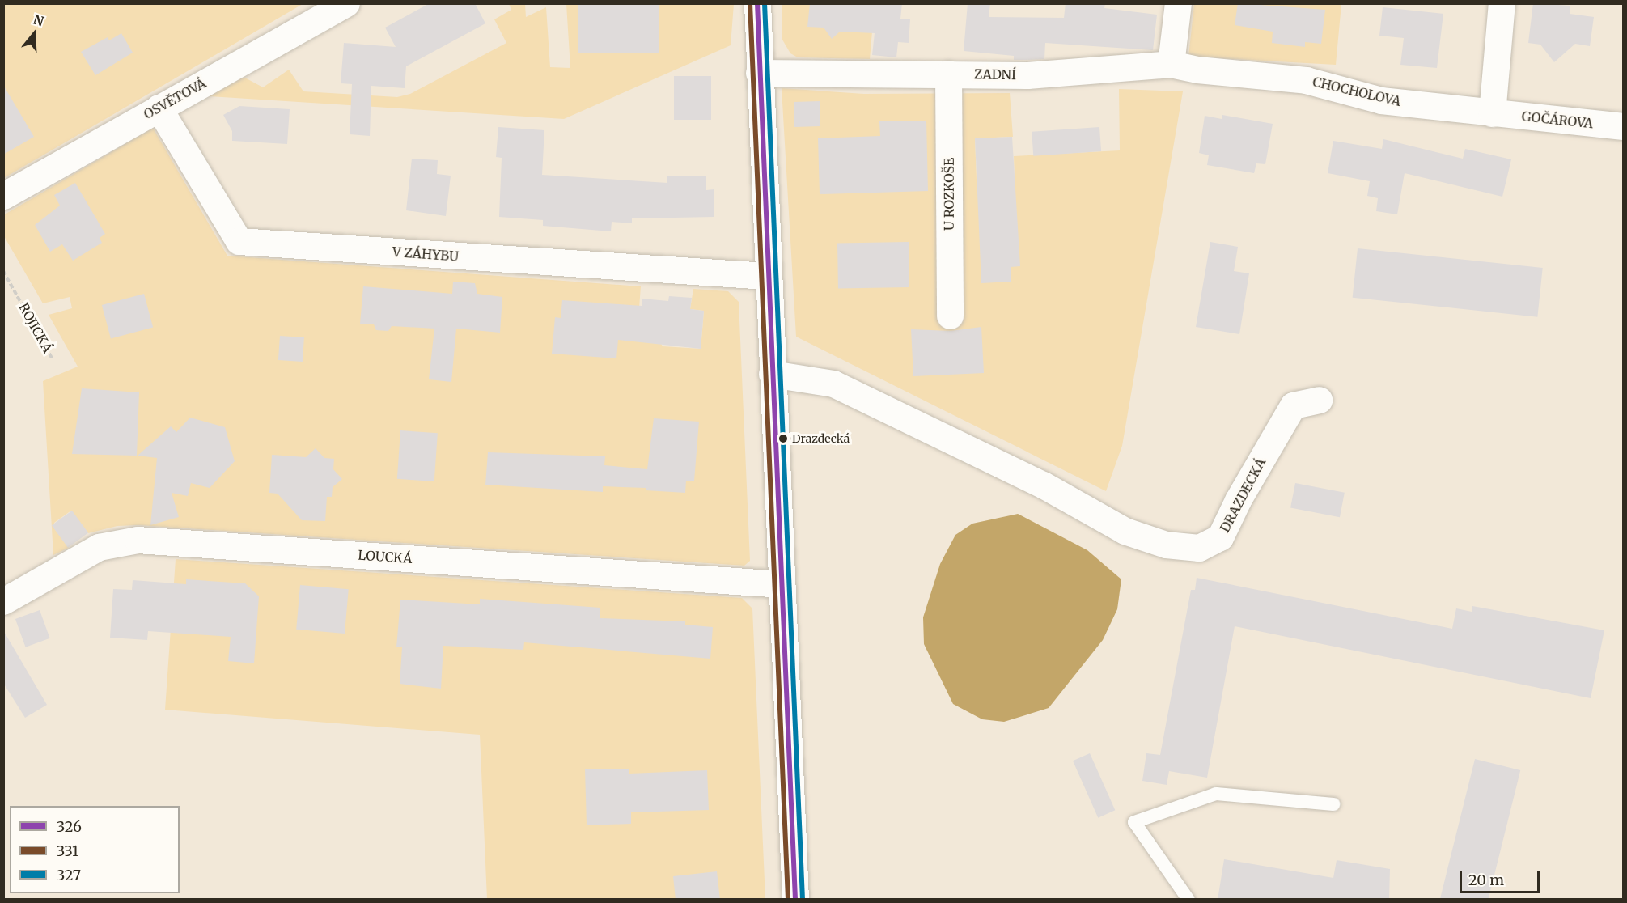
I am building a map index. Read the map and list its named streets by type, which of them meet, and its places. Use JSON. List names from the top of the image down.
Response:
{
  "streets": {
    "street": [
      "ZADNÍ",
      "CHOCHOLOVA",
      "OSVĚTOVÁ",
      "GOČÁROVA",
      "U ROZKOŠE",
      "V ZÁHYBU",
      "DRAZDECKÁ",
      "LOUCKÁ"
    ],
    "path": ["ROJICKÁ"]
  },
  "crossings": [
    ["ZADNÍ", "CHOCHOLOVA"],
    ["ZADNÍ", "U ROZKOŠE"],
    ["CHOCHOLOVA", "GOČÁROVA"],
    ["OSVĚTOVÁ", "V ZÁHYBU"]
  ],
  "places": ["Drazdecká"],
  "lines": ["transit line 326", "transit line 331", "transit line 327"],
  "legend": ["326", "331", "327"],
  "scale_bar": "20 m",
  "north": "top"
}
